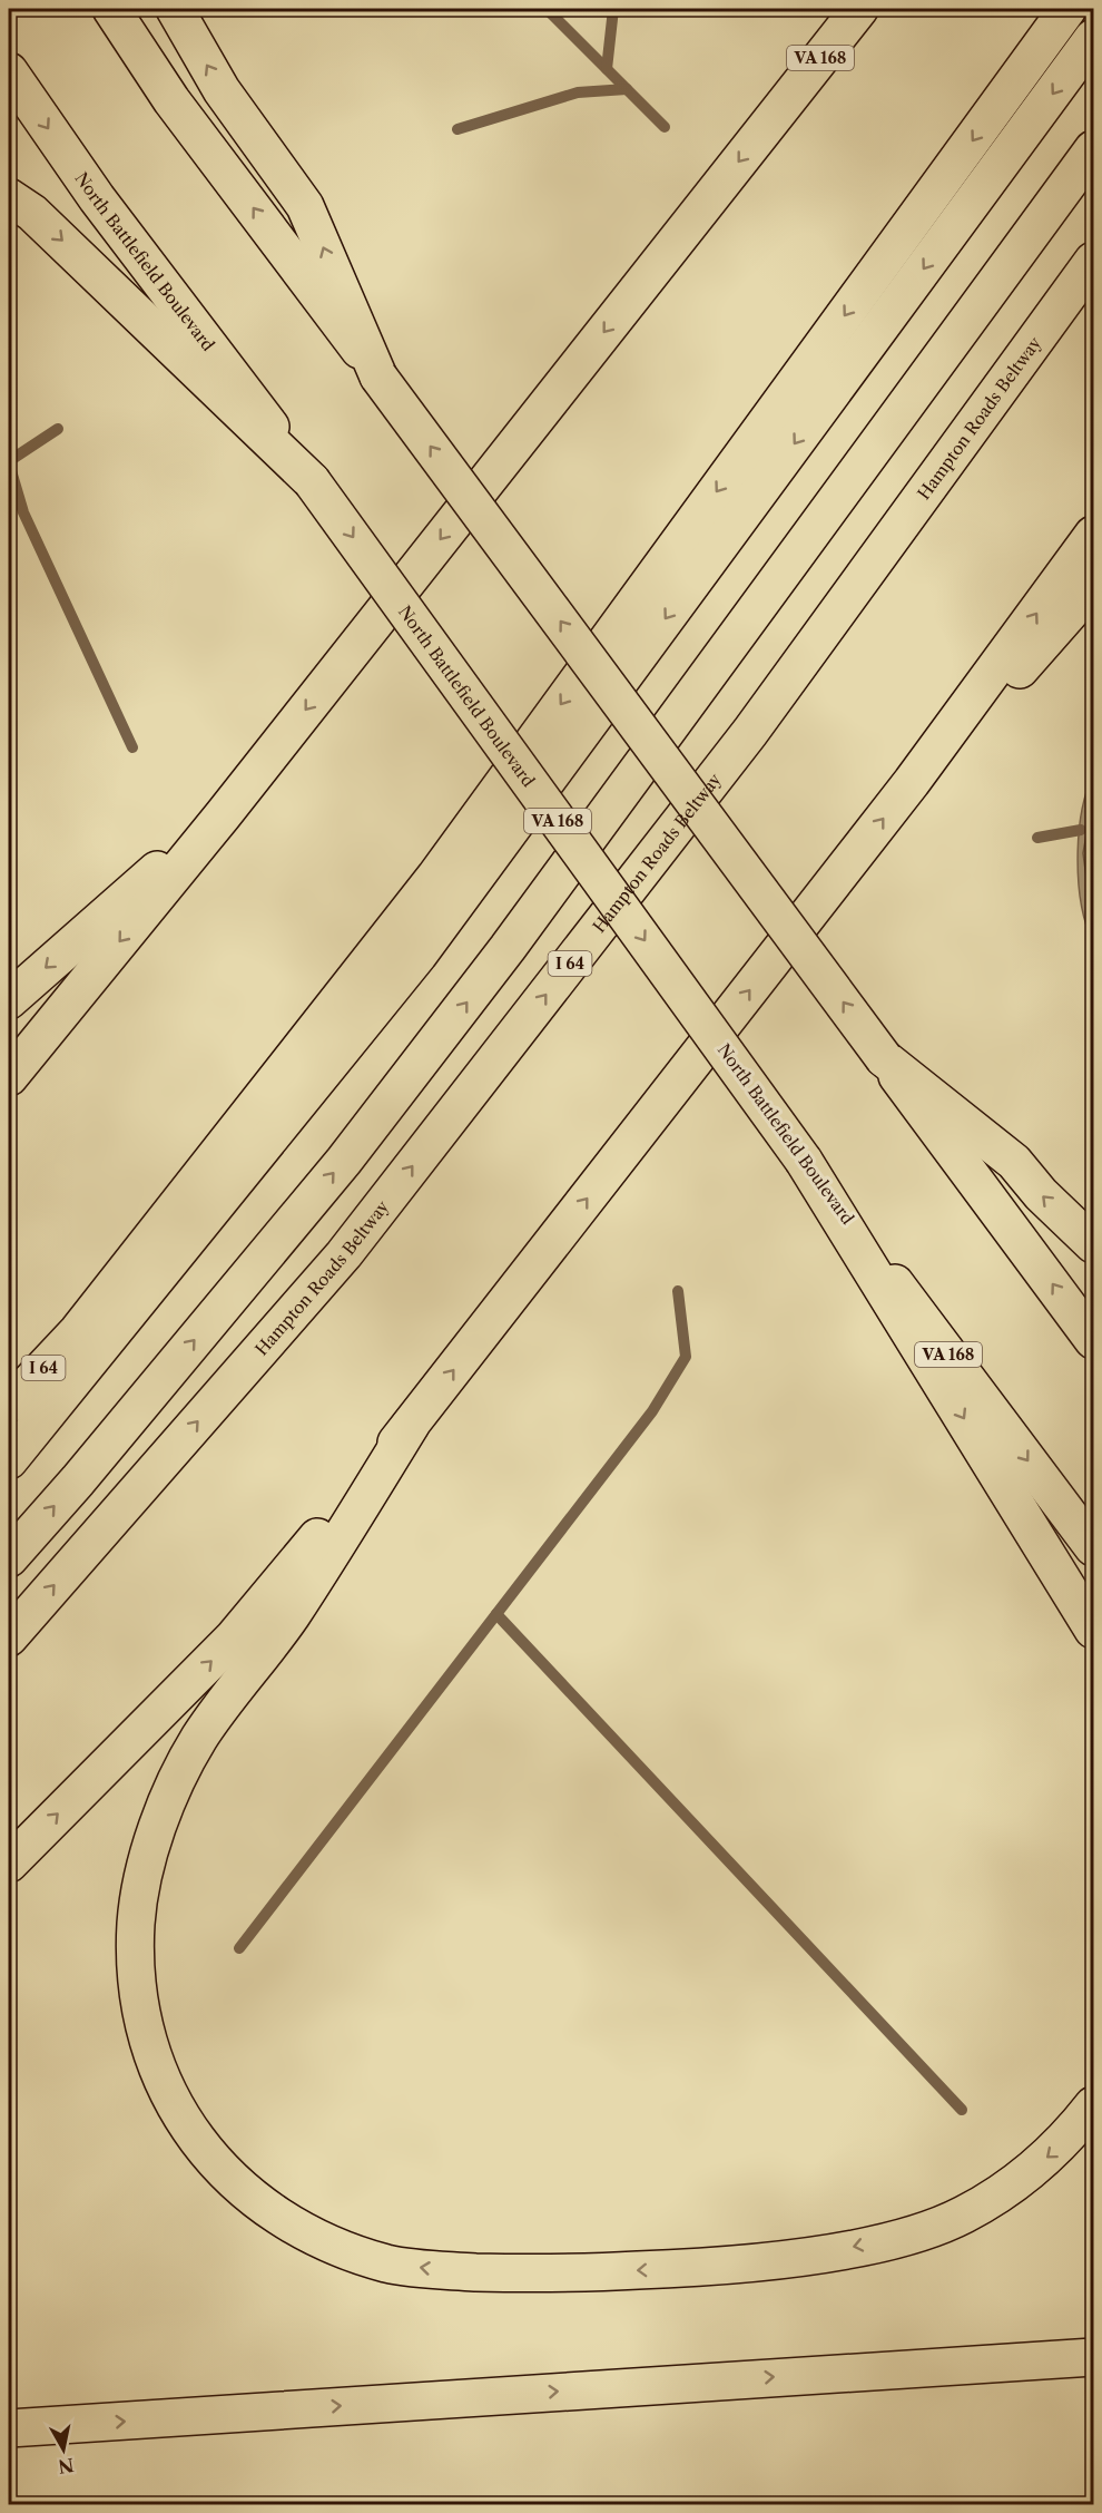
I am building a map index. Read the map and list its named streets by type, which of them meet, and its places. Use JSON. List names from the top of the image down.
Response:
{
  "streets": {
    "main road": [
      "VA 168",
      "North Battlefield Boulevard",
      "Hampton Roads Beltway",
      "I 64"
    ]
  },
  "north": "bottom"
}
